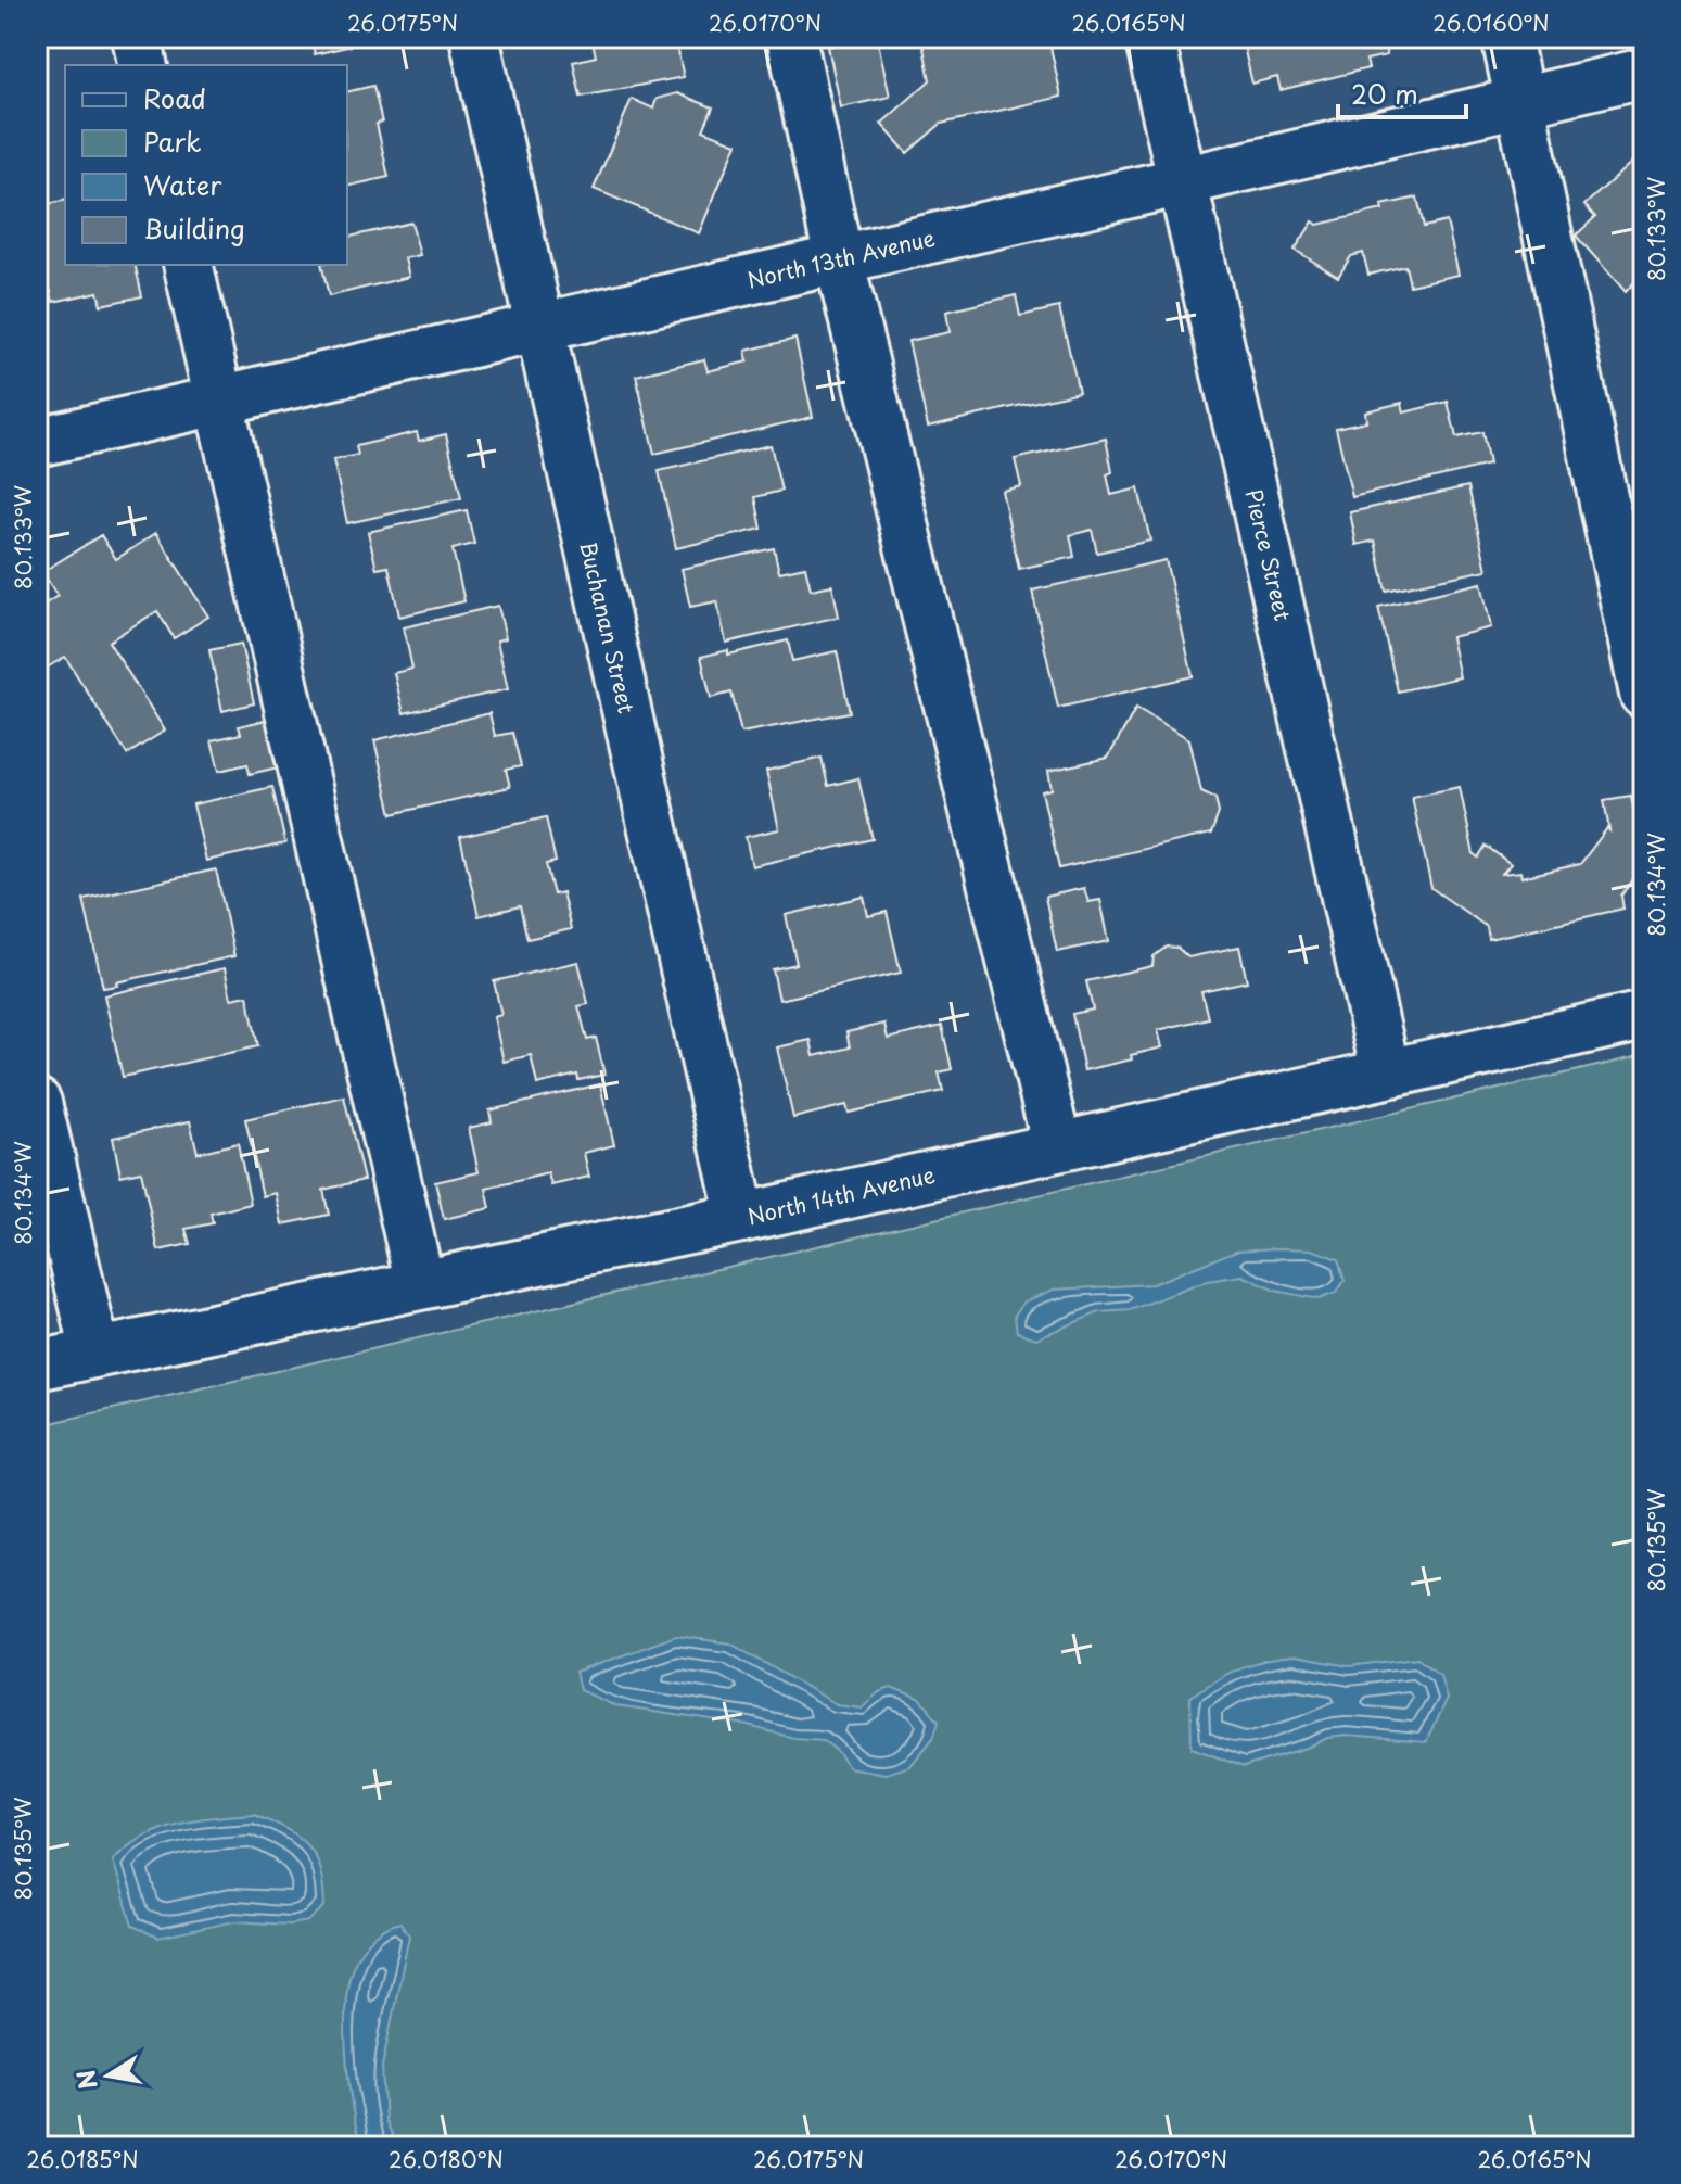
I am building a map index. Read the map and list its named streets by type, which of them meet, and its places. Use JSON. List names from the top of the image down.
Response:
{
  "streets": {
    "street": [
      "North 13th Avenue",
      "Pierce Street",
      "Buchanan Street",
      "North 14th Avenue"
    ]
  },
  "crossings": [
    ["North 13th Avenue", "Pierce Street"],
    ["North 13th Avenue", "Buchanan Street"],
    ["Pierce Street", "North 14th Avenue"],
    ["Buchanan Street", "North 14th Avenue"]
  ],
  "legend": [
    "Road",
    "Park",
    "Water",
    "Building"
  ],
  "scale_bar": "20 m",
  "north": "left",
  "coordinates": [
    "26.0175°N",
    "26.0170°N",
    "26.0165°N",
    "26.0160°N",
    "80.133°W",
    "80.134°W",
    "80.135°W",
    "26.0185°N",
    "26.0180°N"
  ]
}
